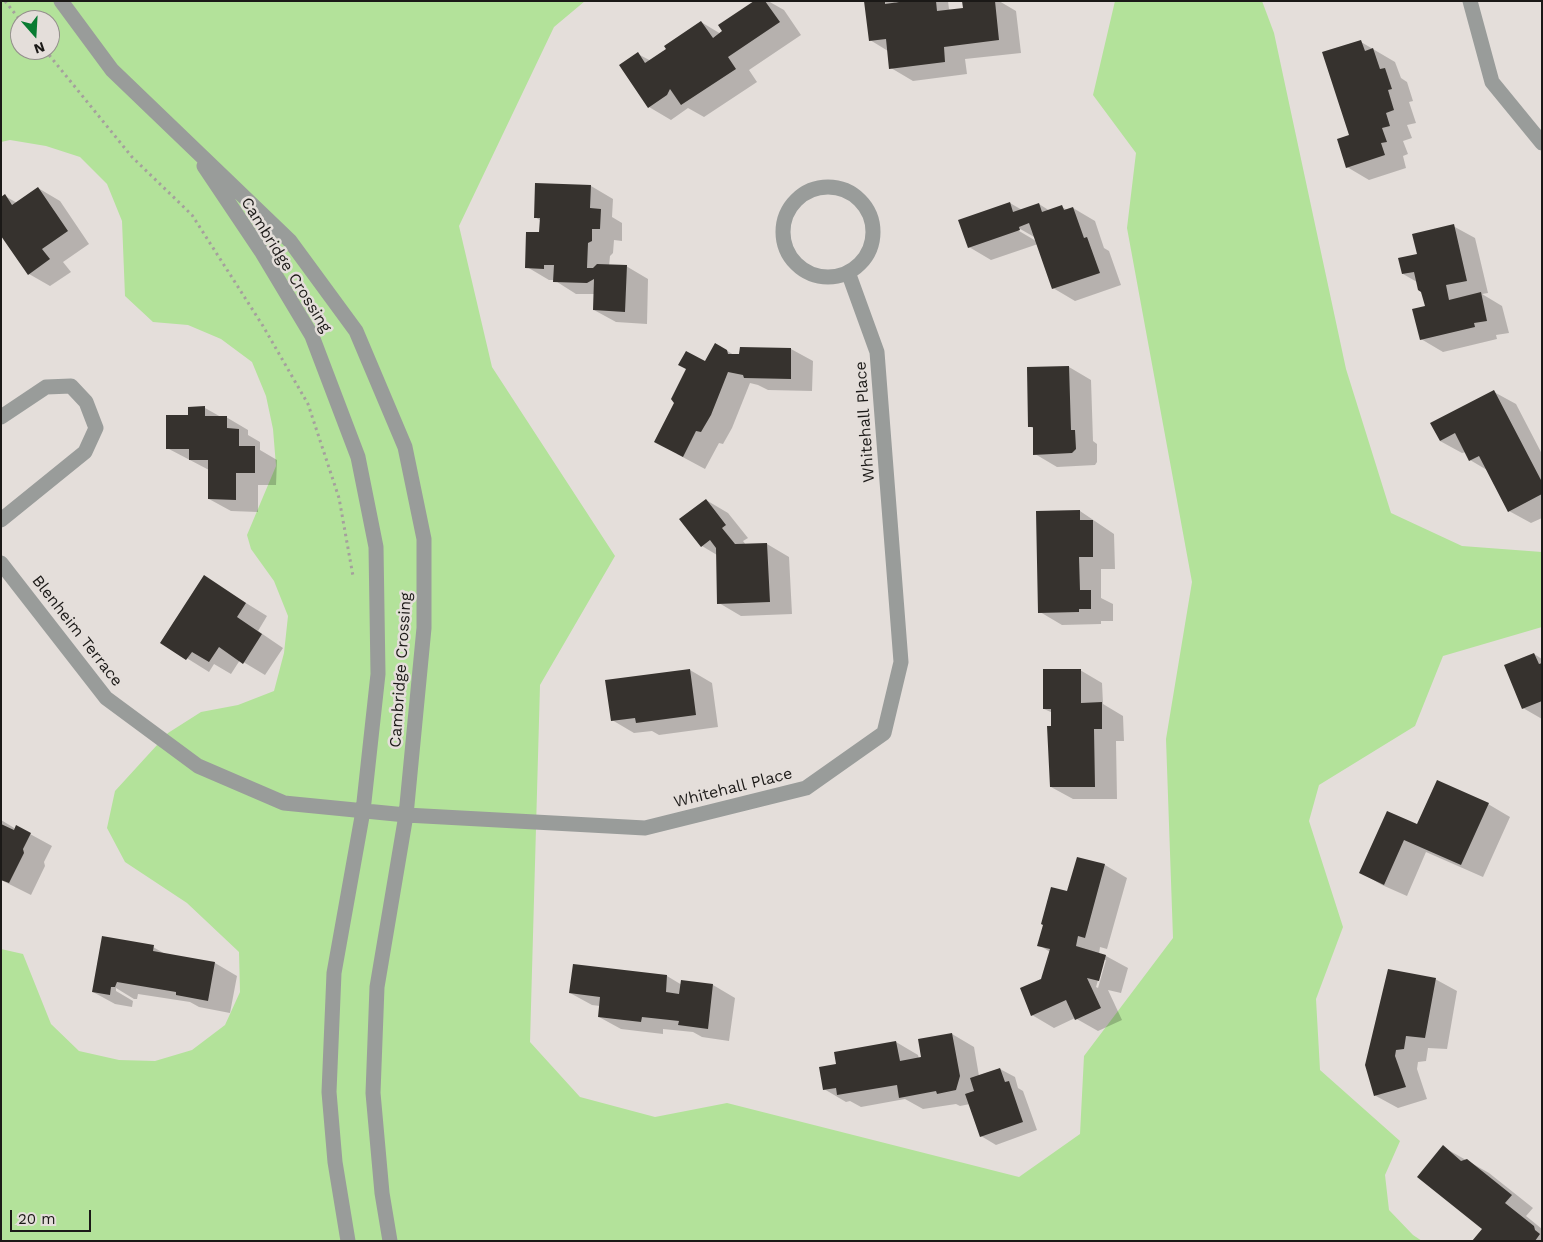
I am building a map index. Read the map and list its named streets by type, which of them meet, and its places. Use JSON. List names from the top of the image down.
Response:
{
  "streets": {
    "street": ["Cambridge Crossing", "Whitehall Place", "Blenheim Terrace"]
  },
  "crossings": [
    ["Cambridge Crossing", "Whitehall Place"],
    ["Cambridge Crossing", "Blenheim Terrace"],
    ["Whitehall Place", "Blenheim Terrace"]
  ],
  "scale_bar": "20 m",
  "north": "bottom"
}
